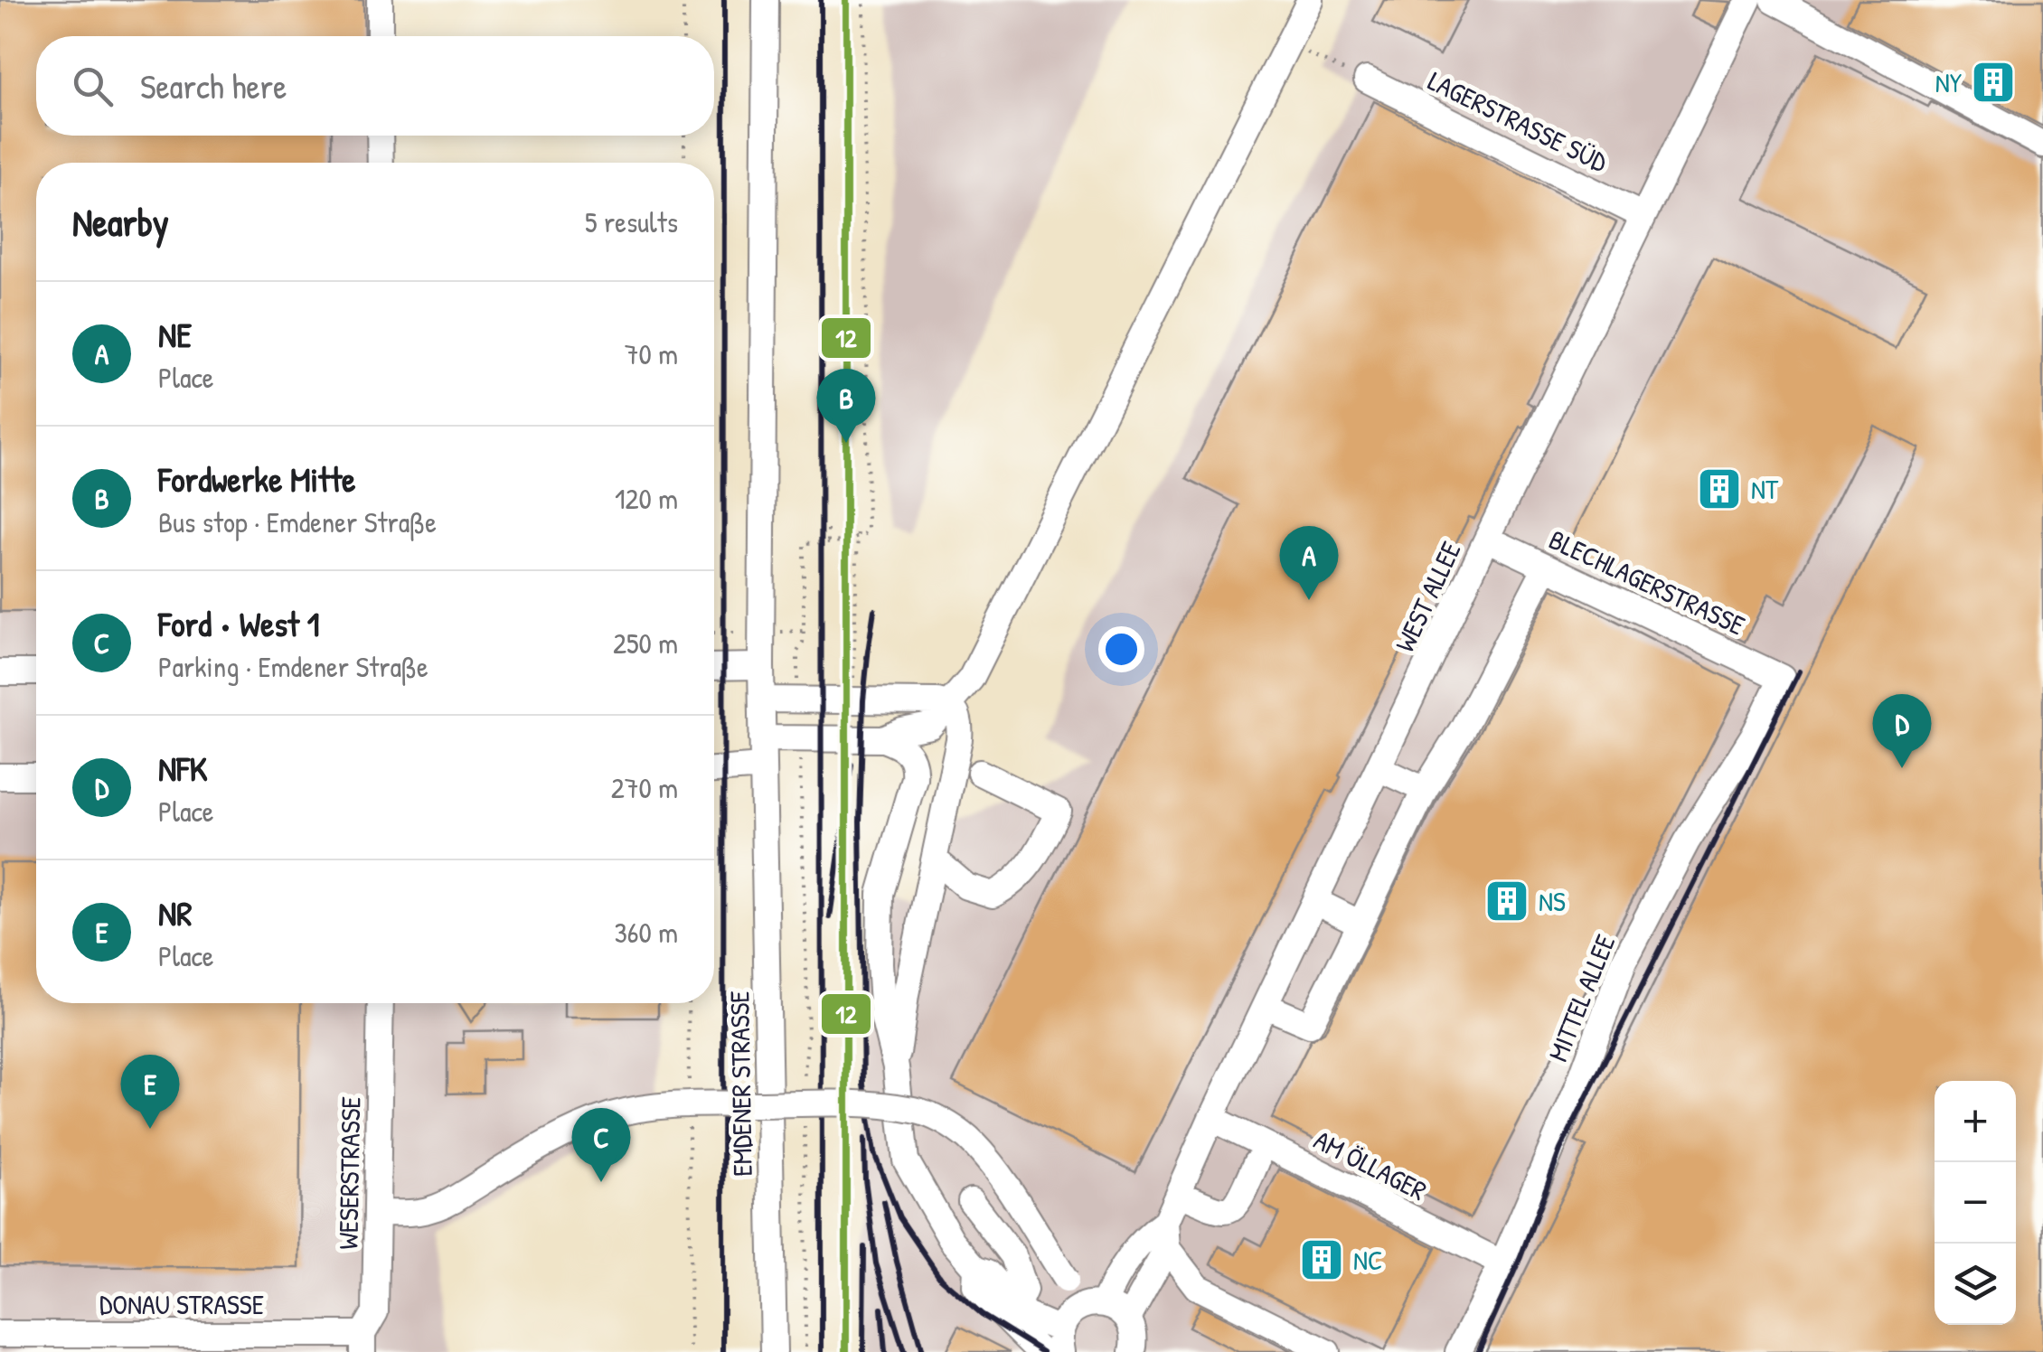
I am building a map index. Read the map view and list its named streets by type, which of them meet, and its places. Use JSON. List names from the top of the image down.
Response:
{
  "streets": {
    "street": [
      "LAGERSTRASSE SÜD",
      "BLECHLAGERSTRASSE",
      "WEST ALLEE",
      "MITTEL ALLEE",
      "EMDENER STRASSE",
      "AM ÖLLAGER",
      "WESERSTRASSE",
      "DONAU STRASSE"
    ]
  },
  "crossings": [
    ["LAGERSTRASSE SÜD", "WEST ALLEE"],
    ["BLECHLAGERSTRASSE", "WEST ALLEE"],
    ["BLECHLAGERSTRASSE", "MITTEL ALLEE"],
    ["WEST ALLEE", "AM ÖLLAGER"],
    ["MITTEL ALLEE", "AM ÖLLAGER"],
    ["WESERSTRASSE", "DONAU STRASSE"]
  ],
  "places": {
    "building": [
      "NY",
      "NT",
      "NS",
      "NC"
    ]
  },
  "lines": ["transit line 12"],
  "page": {
    "search": "Search here",
    "heading": ["Nearby", "5 results"],
    "list": [
      {
        "mark": "A",
        "name": "NE",
        "note": "Place",
        "value": "70 m"
      },
      {
        "mark": "B",
        "name": "Fordwerke Mitte",
        "note": "Bus stop · Emdener Straße",
        "value": "120 m"
      },
      {
        "mark": "C",
        "name": "Ford • West 1",
        "note": "Parking · Emdener Straße",
        "value": "250 m"
      },
      {
        "mark": "D",
        "name": "NFK",
        "note": "Place",
        "value": "270 m"
      },
      {
        "mark": "E",
        "name": "NR",
        "note": "Place",
        "value": "360 m"
      }
    ],
    "pins": [
      "B",
      "A",
      "D",
      "E",
      "C"
    ],
    "map_buttons": ["+", "−"]
  }
}
